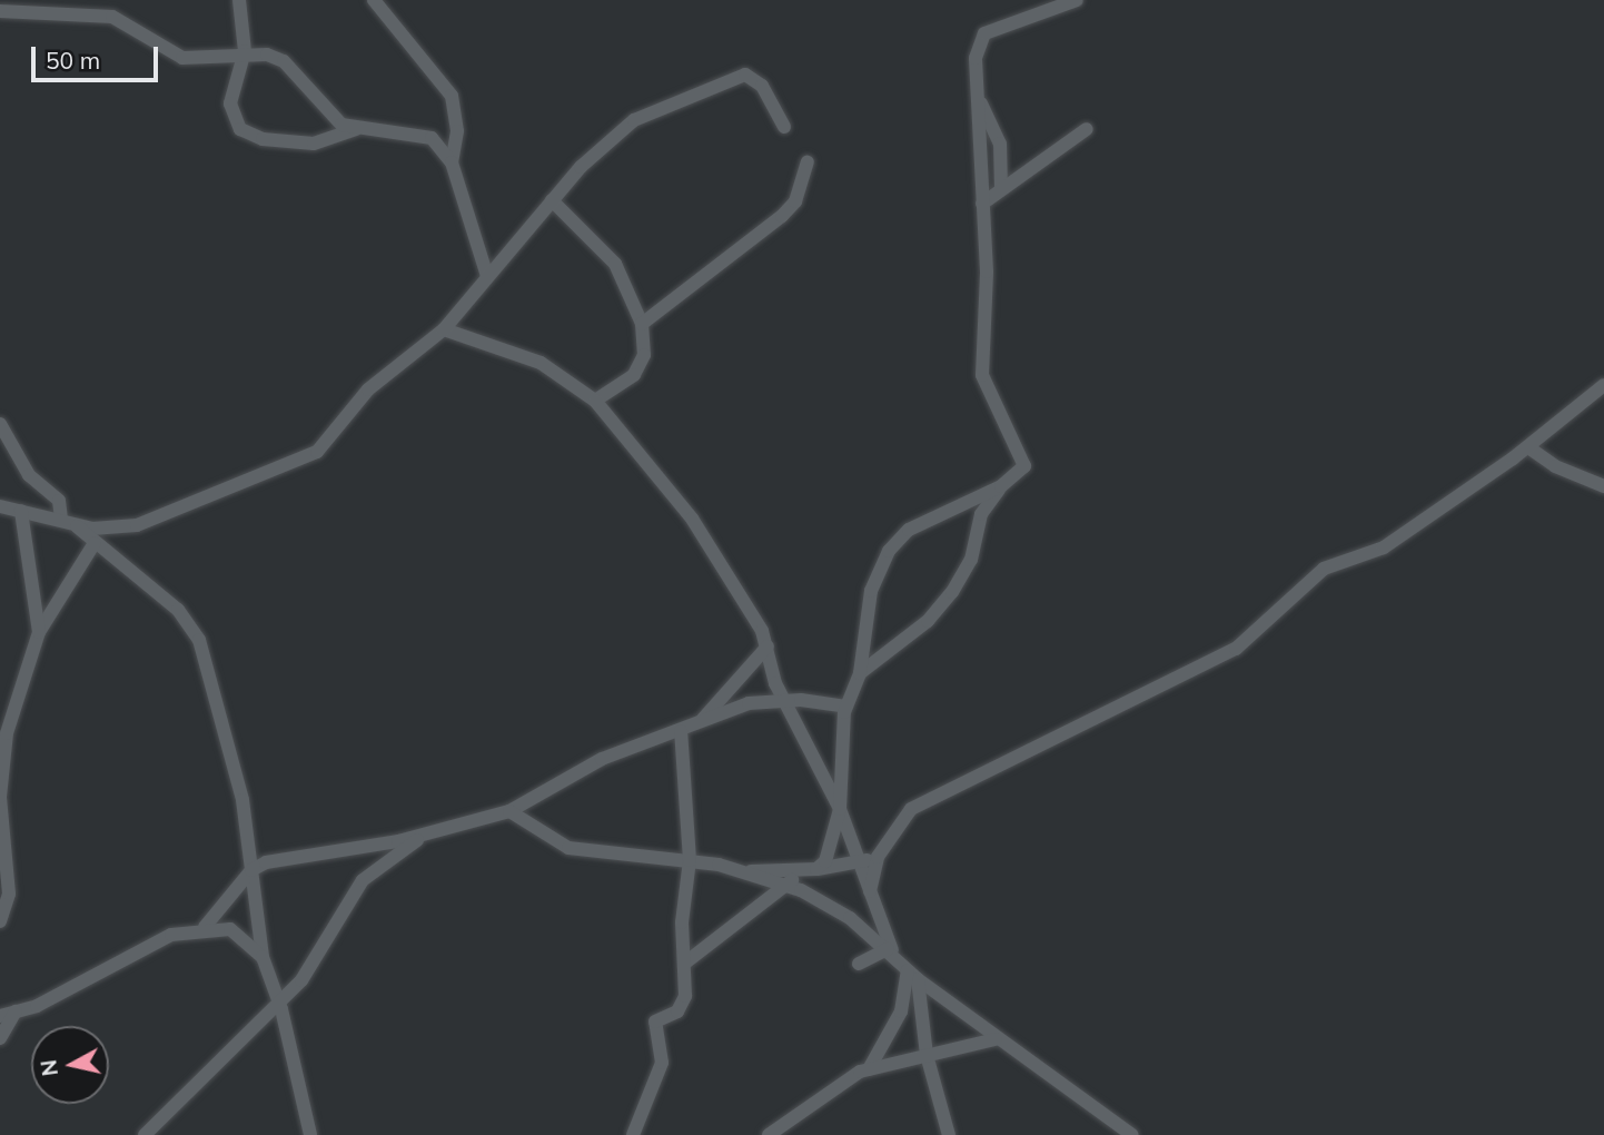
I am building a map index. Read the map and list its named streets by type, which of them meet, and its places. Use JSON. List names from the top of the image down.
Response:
{
  "scale_bar": "50 m",
  "north": "left"
}
